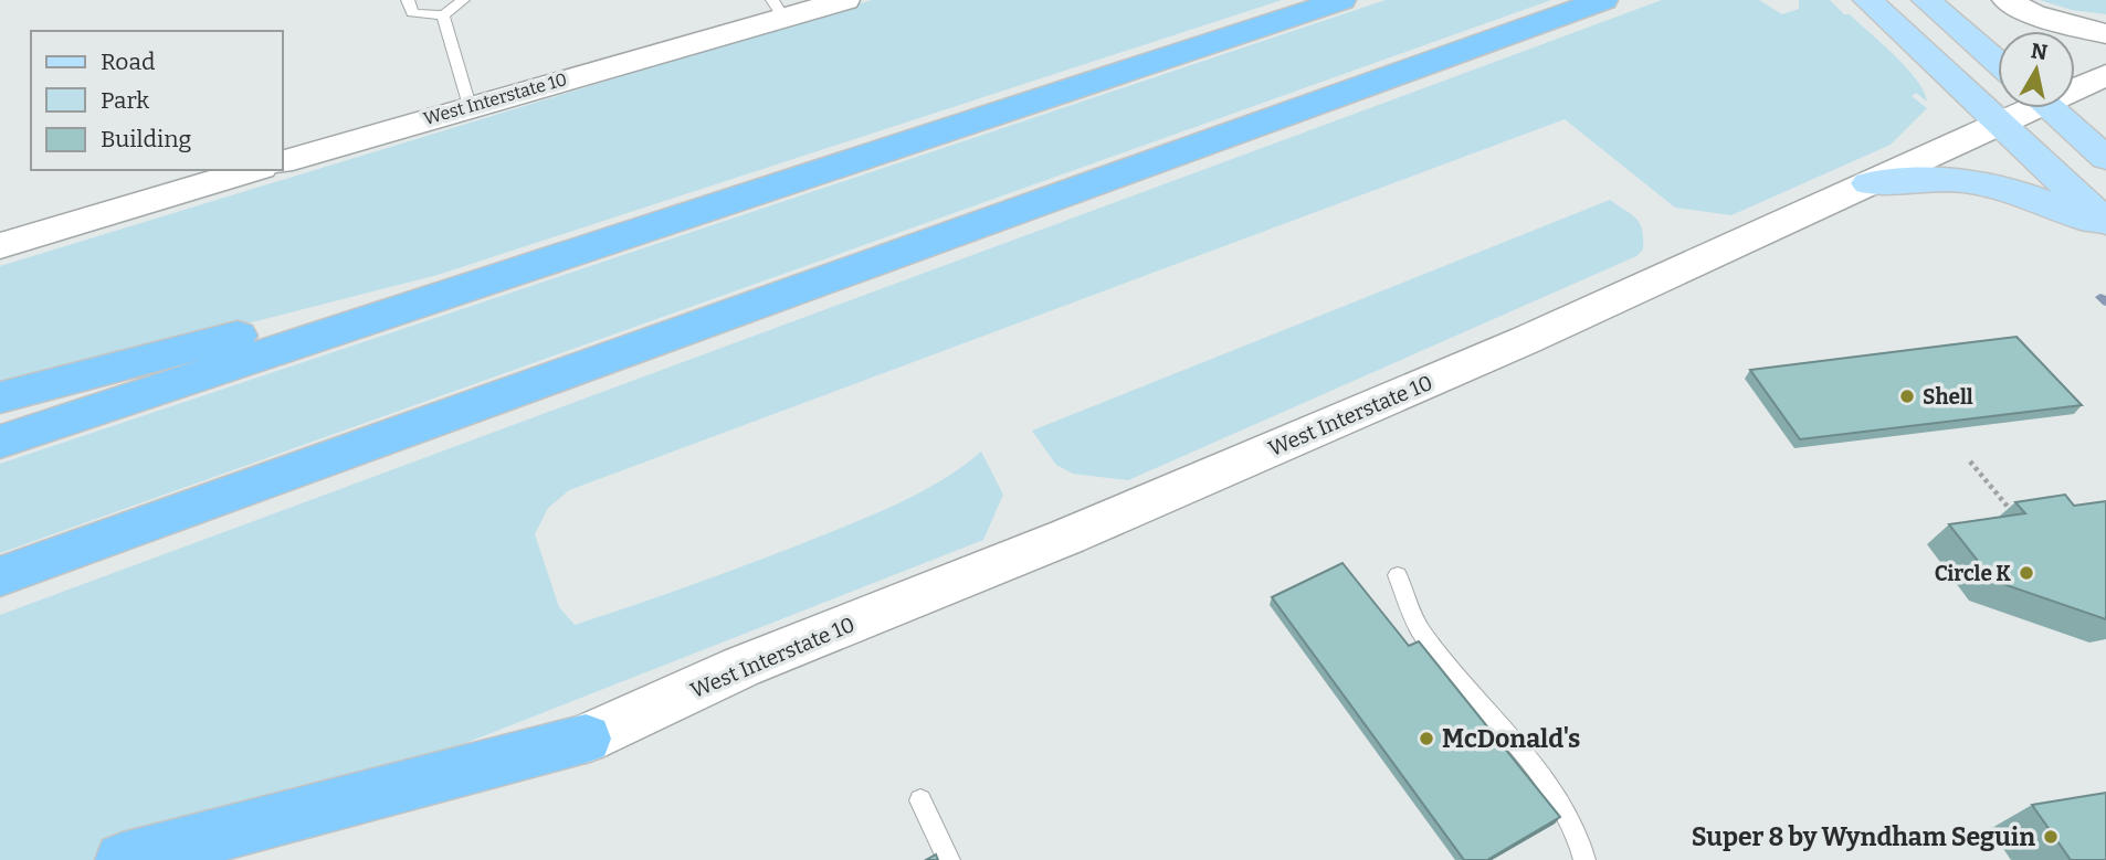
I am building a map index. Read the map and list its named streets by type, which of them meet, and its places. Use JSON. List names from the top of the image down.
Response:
{
  "streets": {
    "street": ["West Interstate 10"]
  },
  "places": [
    "Shell",
    "Circle K",
    "McDonald's",
    "Super 8 by Wyndham Seguin"
  ],
  "legend": ["Road", "Park", "Building"],
  "north": "top"
}
